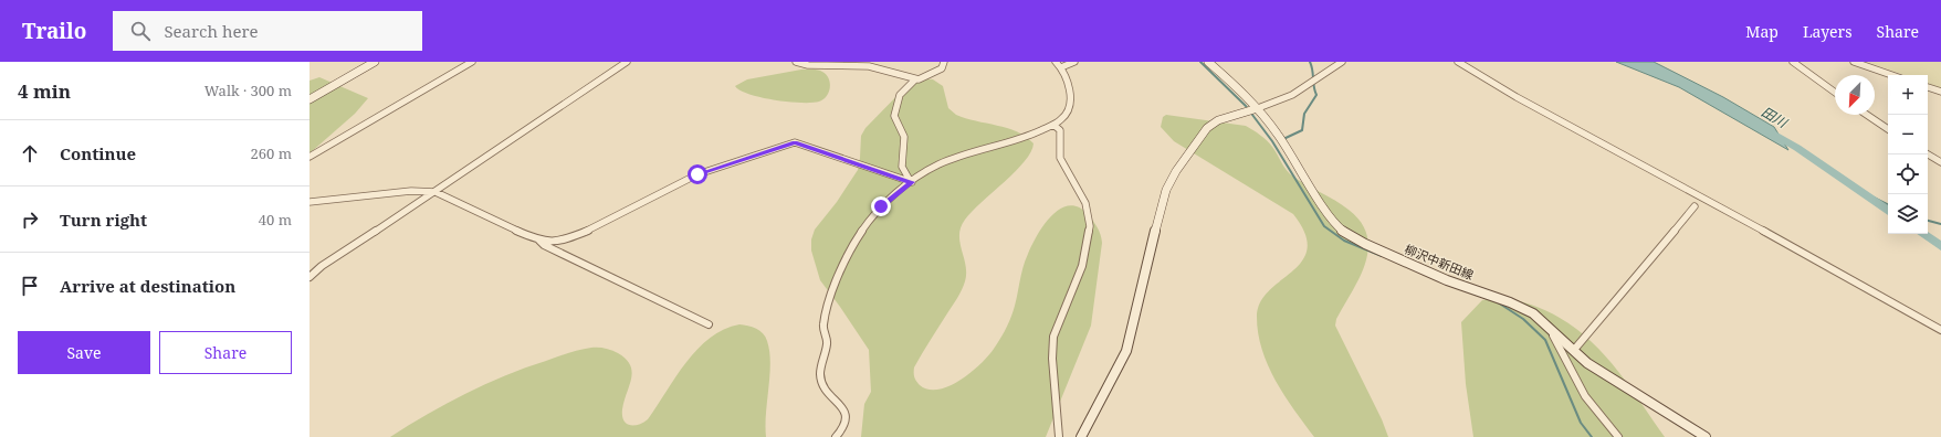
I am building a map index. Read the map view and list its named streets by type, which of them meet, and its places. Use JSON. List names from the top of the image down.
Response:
{
  "streets": {
    "main road": ["柳沢中新田線"]
  },
  "water": ["田川"],
  "north": "bottom left",
  "page": {
    "header": "Trailo",
    "search": "Search here",
    "nav": ["Map", "Layers", "Share"],
    "heading": ["4 min", "Walk · 300 m"],
    "map_buttons": ["+", "−"],
    "list": [
      ["Continue", "260 m"],
      ["Turn right", "40 m"],
      "Arrive at destination"
    ],
    "buttons": ["Save", "Share"]
  }
}
